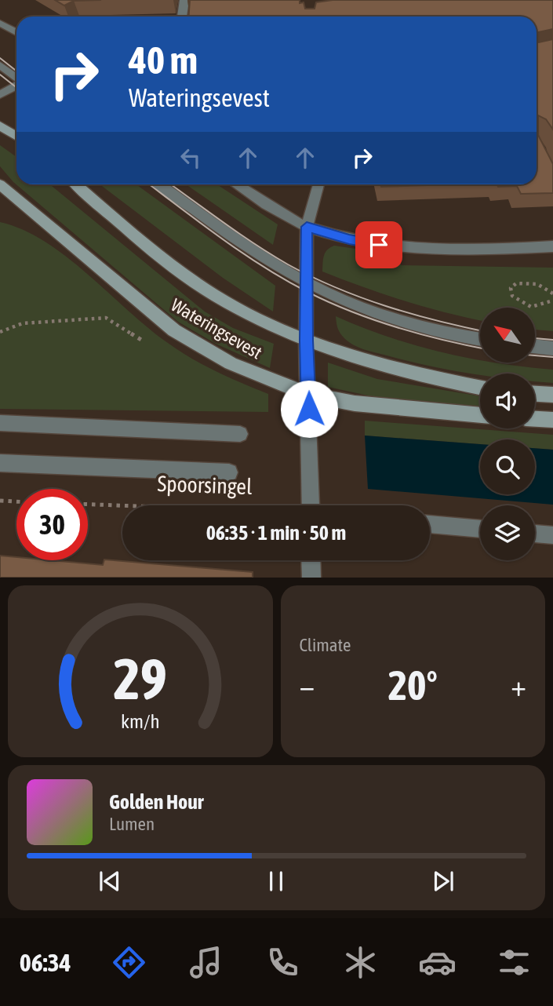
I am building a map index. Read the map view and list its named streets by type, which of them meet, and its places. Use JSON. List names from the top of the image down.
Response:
{
  "streets": {
    "street": ["Wateringsevest"],
    "path": ["Spoorsingel"]
  },
  "north": "top left",
  "page": {
    "turn": ["40 m", "Wateringsevest"],
    "limit": "30",
    "trip": "06:35 · 1 min · 50 m",
    "tile": "Climate",
    "heat": ["−", "20°", "+"],
    "song": ["Golden Hour", "Lumen"],
    "tabs": "06:34",
    "gauge": ["29", "km/h"]
  }
}
